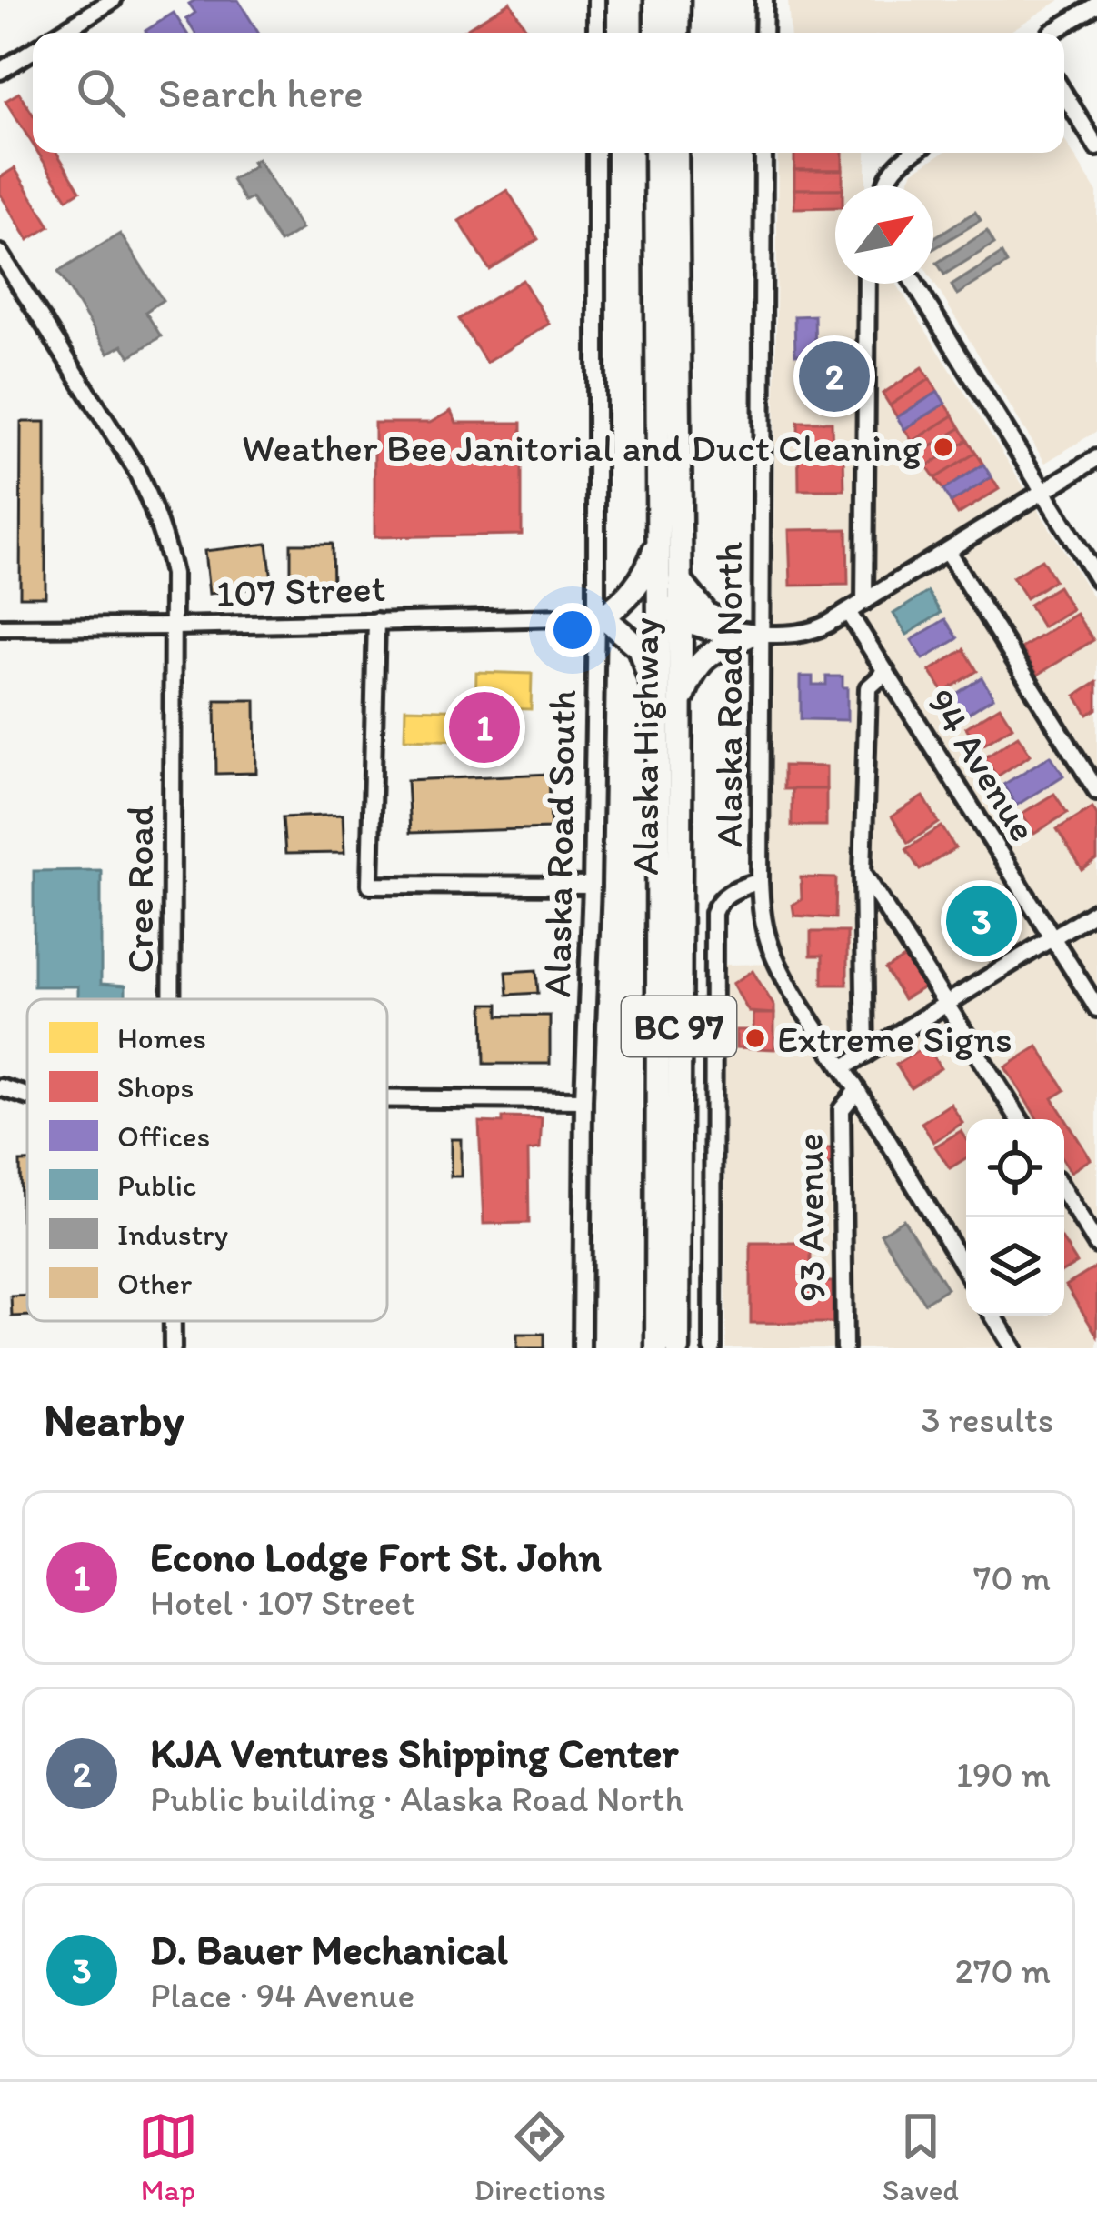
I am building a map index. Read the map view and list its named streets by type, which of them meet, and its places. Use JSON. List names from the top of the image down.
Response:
{
  "streets": {
    "highway": ["Alaska Highway", "BC 97"],
    "street": [
      "107 Street",
      "Alaska Road North",
      "94 Avenue",
      "Alaska Road South",
      "Cree Road",
      "93 Avenue"
    ]
  },
  "crossings": [
    ["107 Street", "Alaska Road South"],
    ["107 Street", "Cree Road"],
    ["Alaska Road North", "93 Avenue"]
  ],
  "places": ["Weather Bee Janitorial and Duct Cleaning", "Extreme Signs"],
  "legend": [
    "Homes",
    "Shops",
    "Offices",
    "Public",
    "Industry",
    "Other"
  ],
  "north": "top right",
  "page": {
    "search": "Search here",
    "pins": ["2", "1", "3"],
    "heading": ["Nearby", "3 results"],
    "list": [
      {
        "mark": "1",
        "name": "Econo Lodge Fort St. John",
        "note": "Hotel · 107 Street",
        "value": "70 m"
      },
      {
        "mark": "2",
        "name": "KJA Ventures Shipping Center",
        "note": "Public building · Alaska Road North",
        "value": "190 m"
      },
      {
        "mark": "3",
        "name": "D. Bauer Mechanical",
        "note": "Place · 94 Avenue",
        "value": "270 m"
      }
    ],
    "nav": ["Map", "Directions", "Saved"]
  }
}
